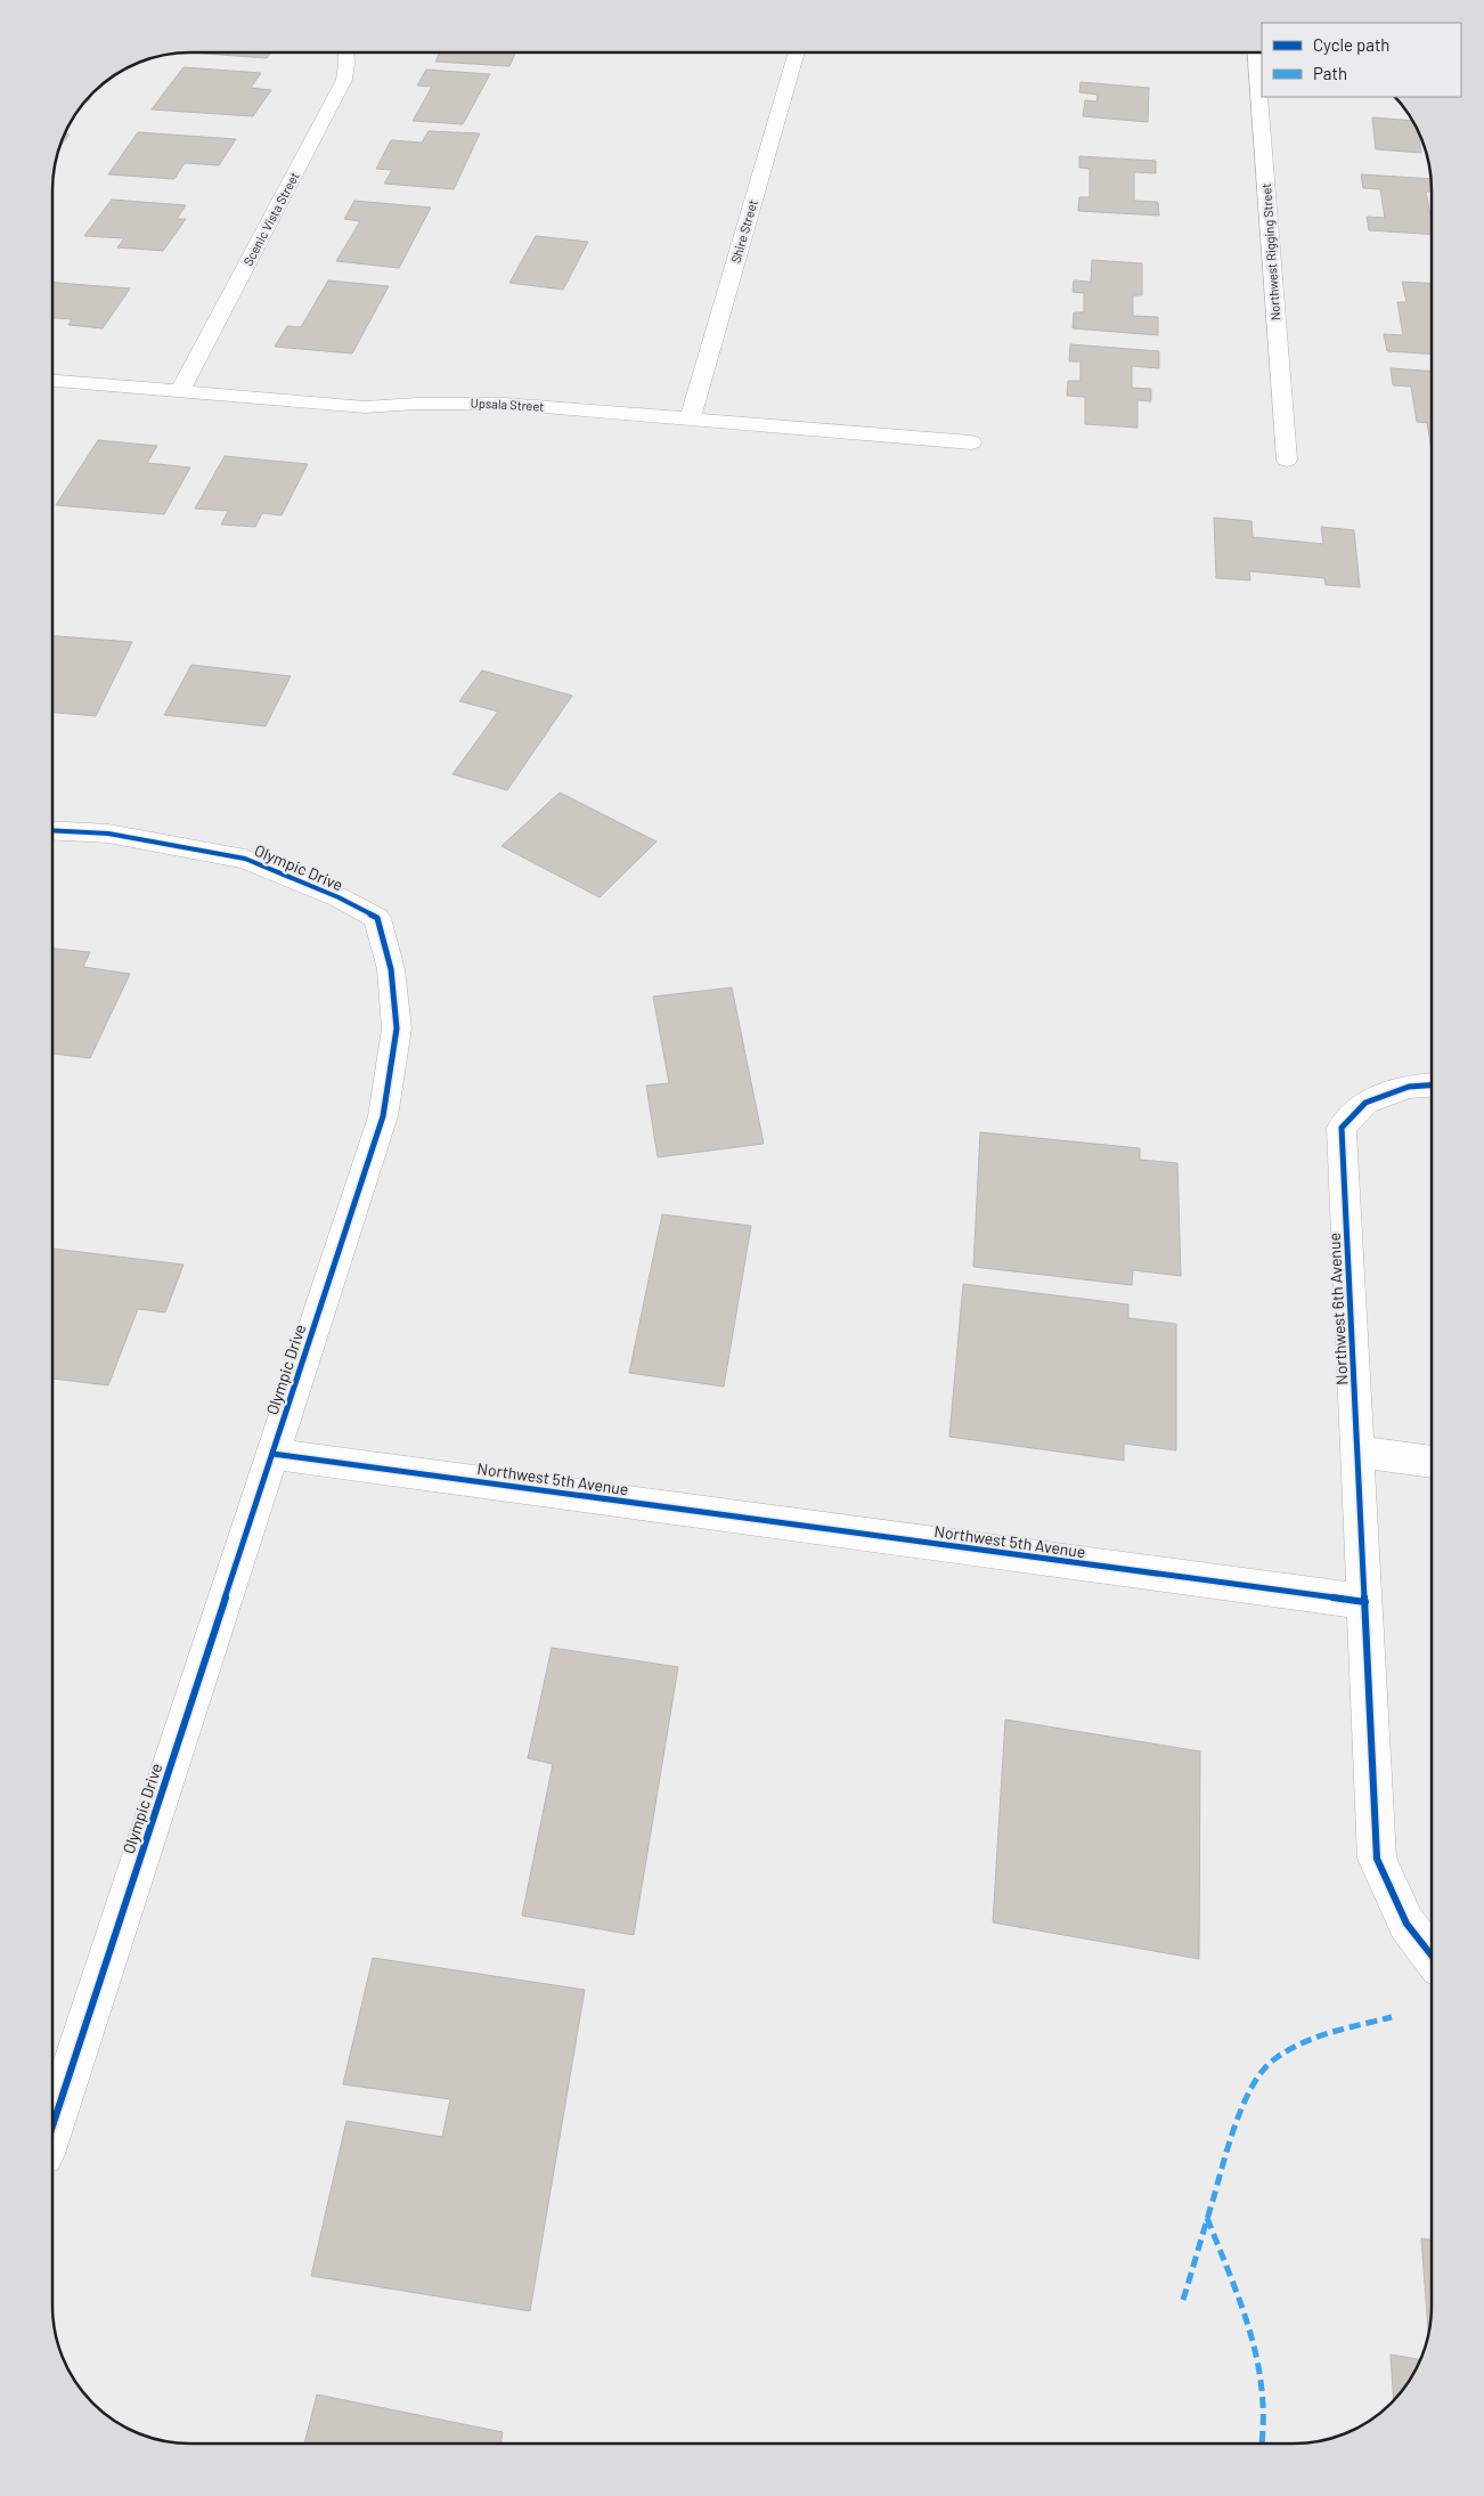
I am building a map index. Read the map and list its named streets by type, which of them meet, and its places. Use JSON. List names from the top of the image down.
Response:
{
  "streets": {
    "street": [
      "Scenic Vista Street",
      "Shire Street",
      "Northwest Rigging Street",
      "Upsala Street",
      "Olympic Drive",
      "Northwest 6th Avenue",
      "Northwest 5th Avenue"
    ]
  },
  "crossings": [
    ["Scenic Vista Street", "Upsala Street"],
    ["Shire Street", "Upsala Street"],
    ["Olympic Drive", "Northwest 5th Avenue"],
    ["Northwest 6th Avenue", "Northwest 5th Avenue"]
  ],
  "legend": ["Cycle path", "Path"]
}
